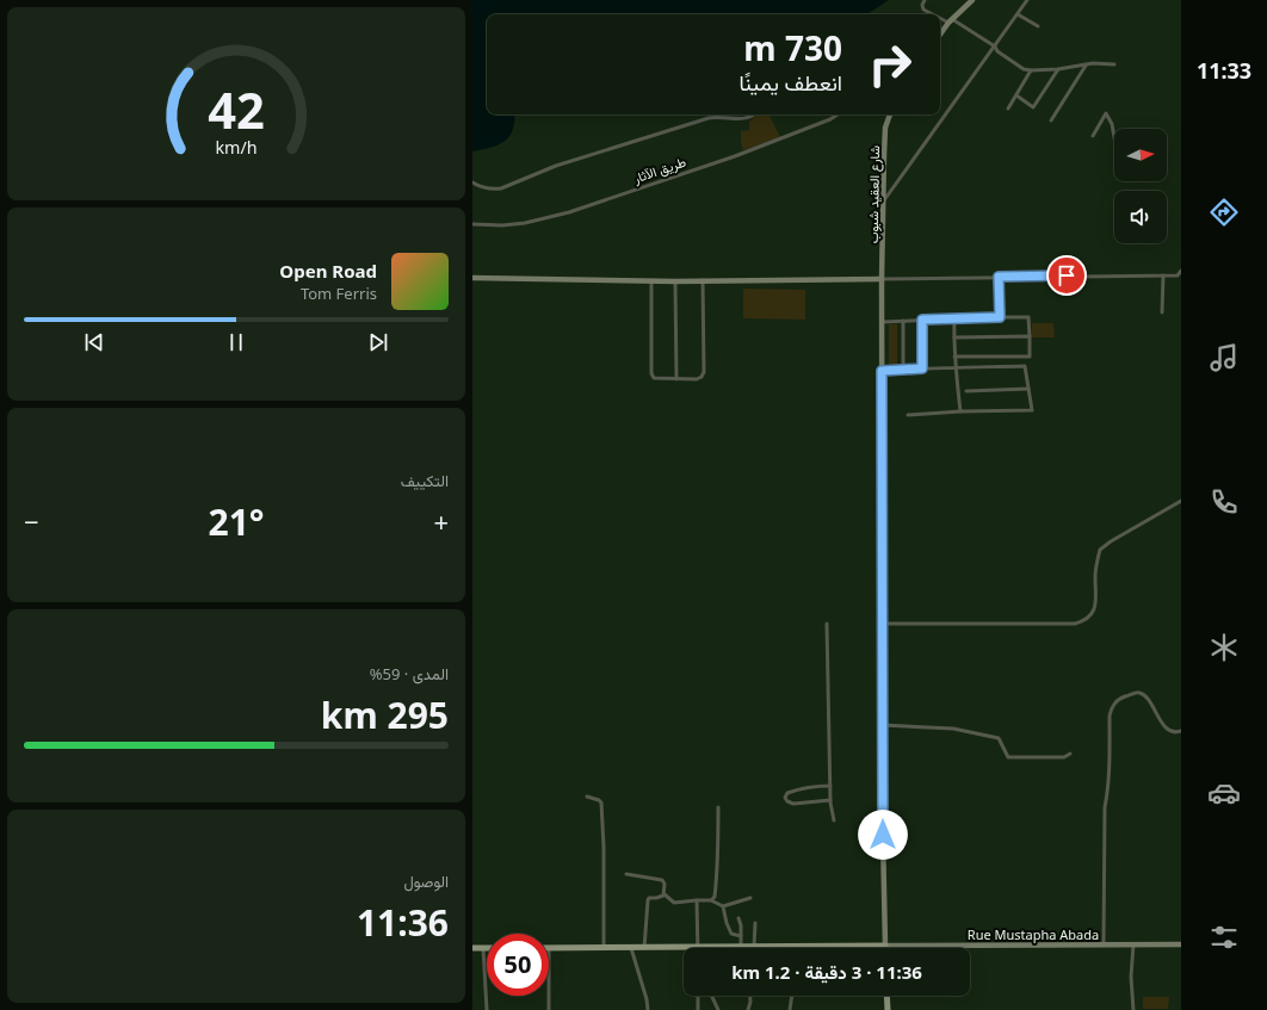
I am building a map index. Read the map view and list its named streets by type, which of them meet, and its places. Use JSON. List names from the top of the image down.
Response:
{
  "streets": {
    "main road": ["شارع العقيد شبوب", "Rue Mustapha Abada"],
    "street": ["طريق الآثار"]
  },
  "crossings": [
    ["شارع العقيد شبوب", "Rue Mustapha Abada"]
  ],
  "north": "right",
  "page": {
    "tabs": "11:33",
    "turn": ["730 m", "انعطف يمينًا"],
    "song": ["Open Road", "Tom Ferris"],
    "tile": [
      "التكييف",
      ["المدى · 59%", "295 km"],
      ["الوصول", "11:36"]
    ],
    "heat": ["−", "21°", "+"],
    "limit": "50",
    "trip": "11:36 · 3 دقيقة · 1.2 km",
    "gauge": ["42", "km/h"]
  }
}
